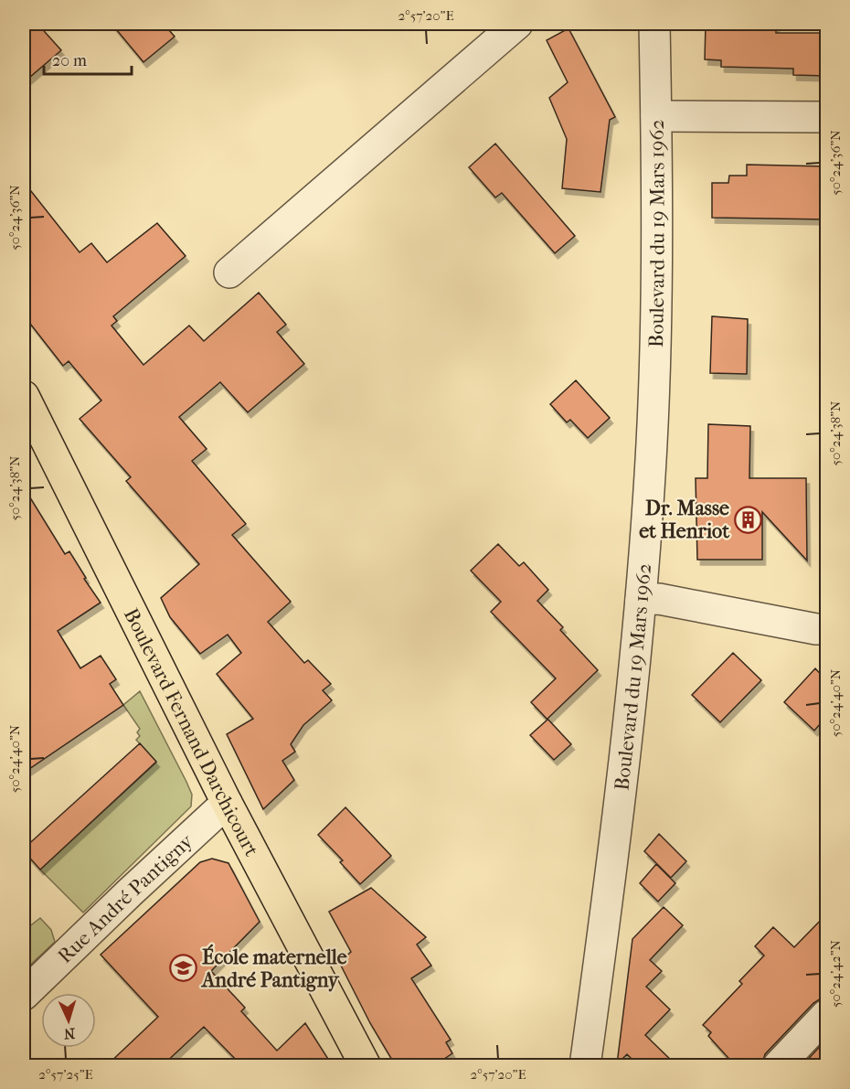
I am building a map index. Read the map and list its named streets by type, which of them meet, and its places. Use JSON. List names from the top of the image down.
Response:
{
  "streets": {
    "main road": ["Boulevard Fernand Darchicourt"],
    "street": ["Boulevard du 19 Mars 1962", "Rue André Pantigny"]
  },
  "crossings": [
    ["Boulevard Fernand Darchicourt", "Rue André Pantigny"]
  ],
  "places": {
    "building": ["Dr. Masse et Henriot"],
    "school or university": ["École maternelle André Pantigny"]
  },
  "scale_bar": "20 m",
  "north": "bottom",
  "coordinates": [
    "2°57'20\"E",
    "50°24'36\"N",
    "50°24'38\"N",
    "50°24'40\"N",
    "50°24'42\"N",
    "2°57'25\"E"
  ]
}
